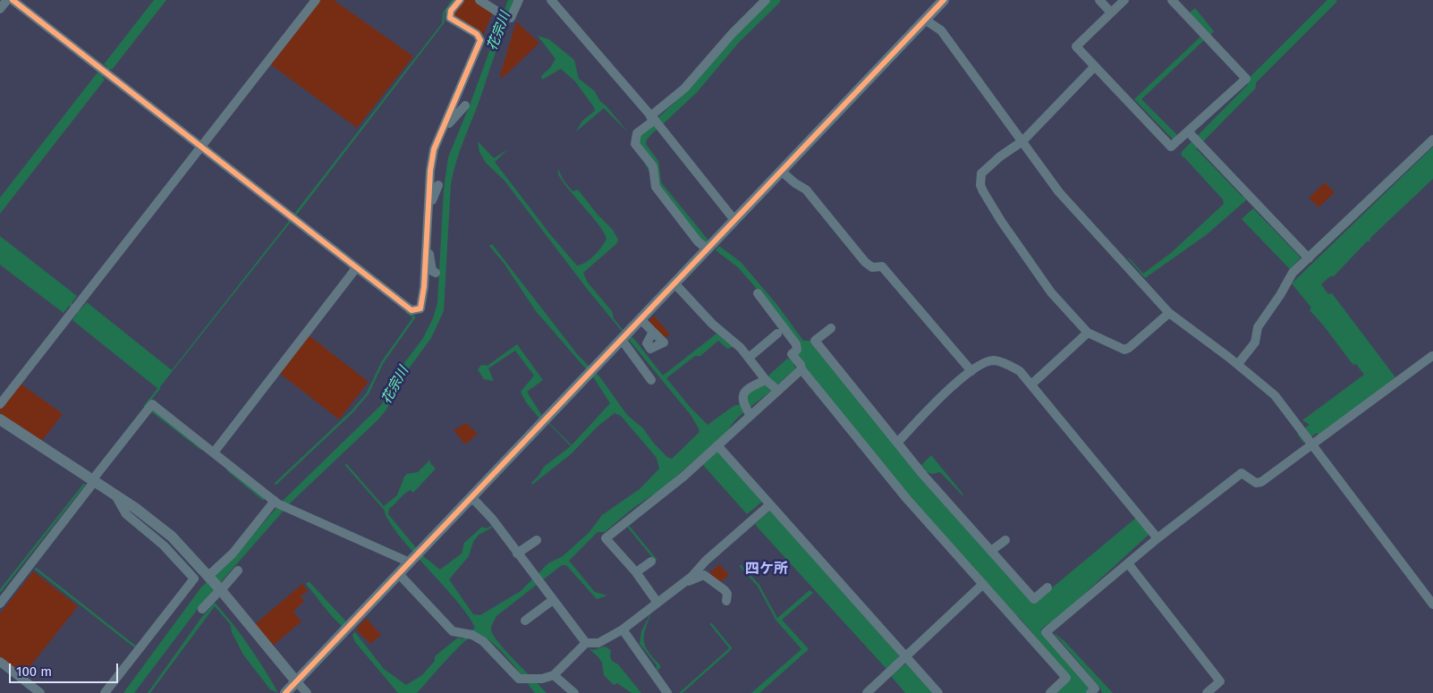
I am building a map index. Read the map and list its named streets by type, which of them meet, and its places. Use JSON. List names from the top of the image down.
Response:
{
  "districts": ["四ケ所"],
  "water": ["花宗川"],
  "scale_bar": "100 m"
}
